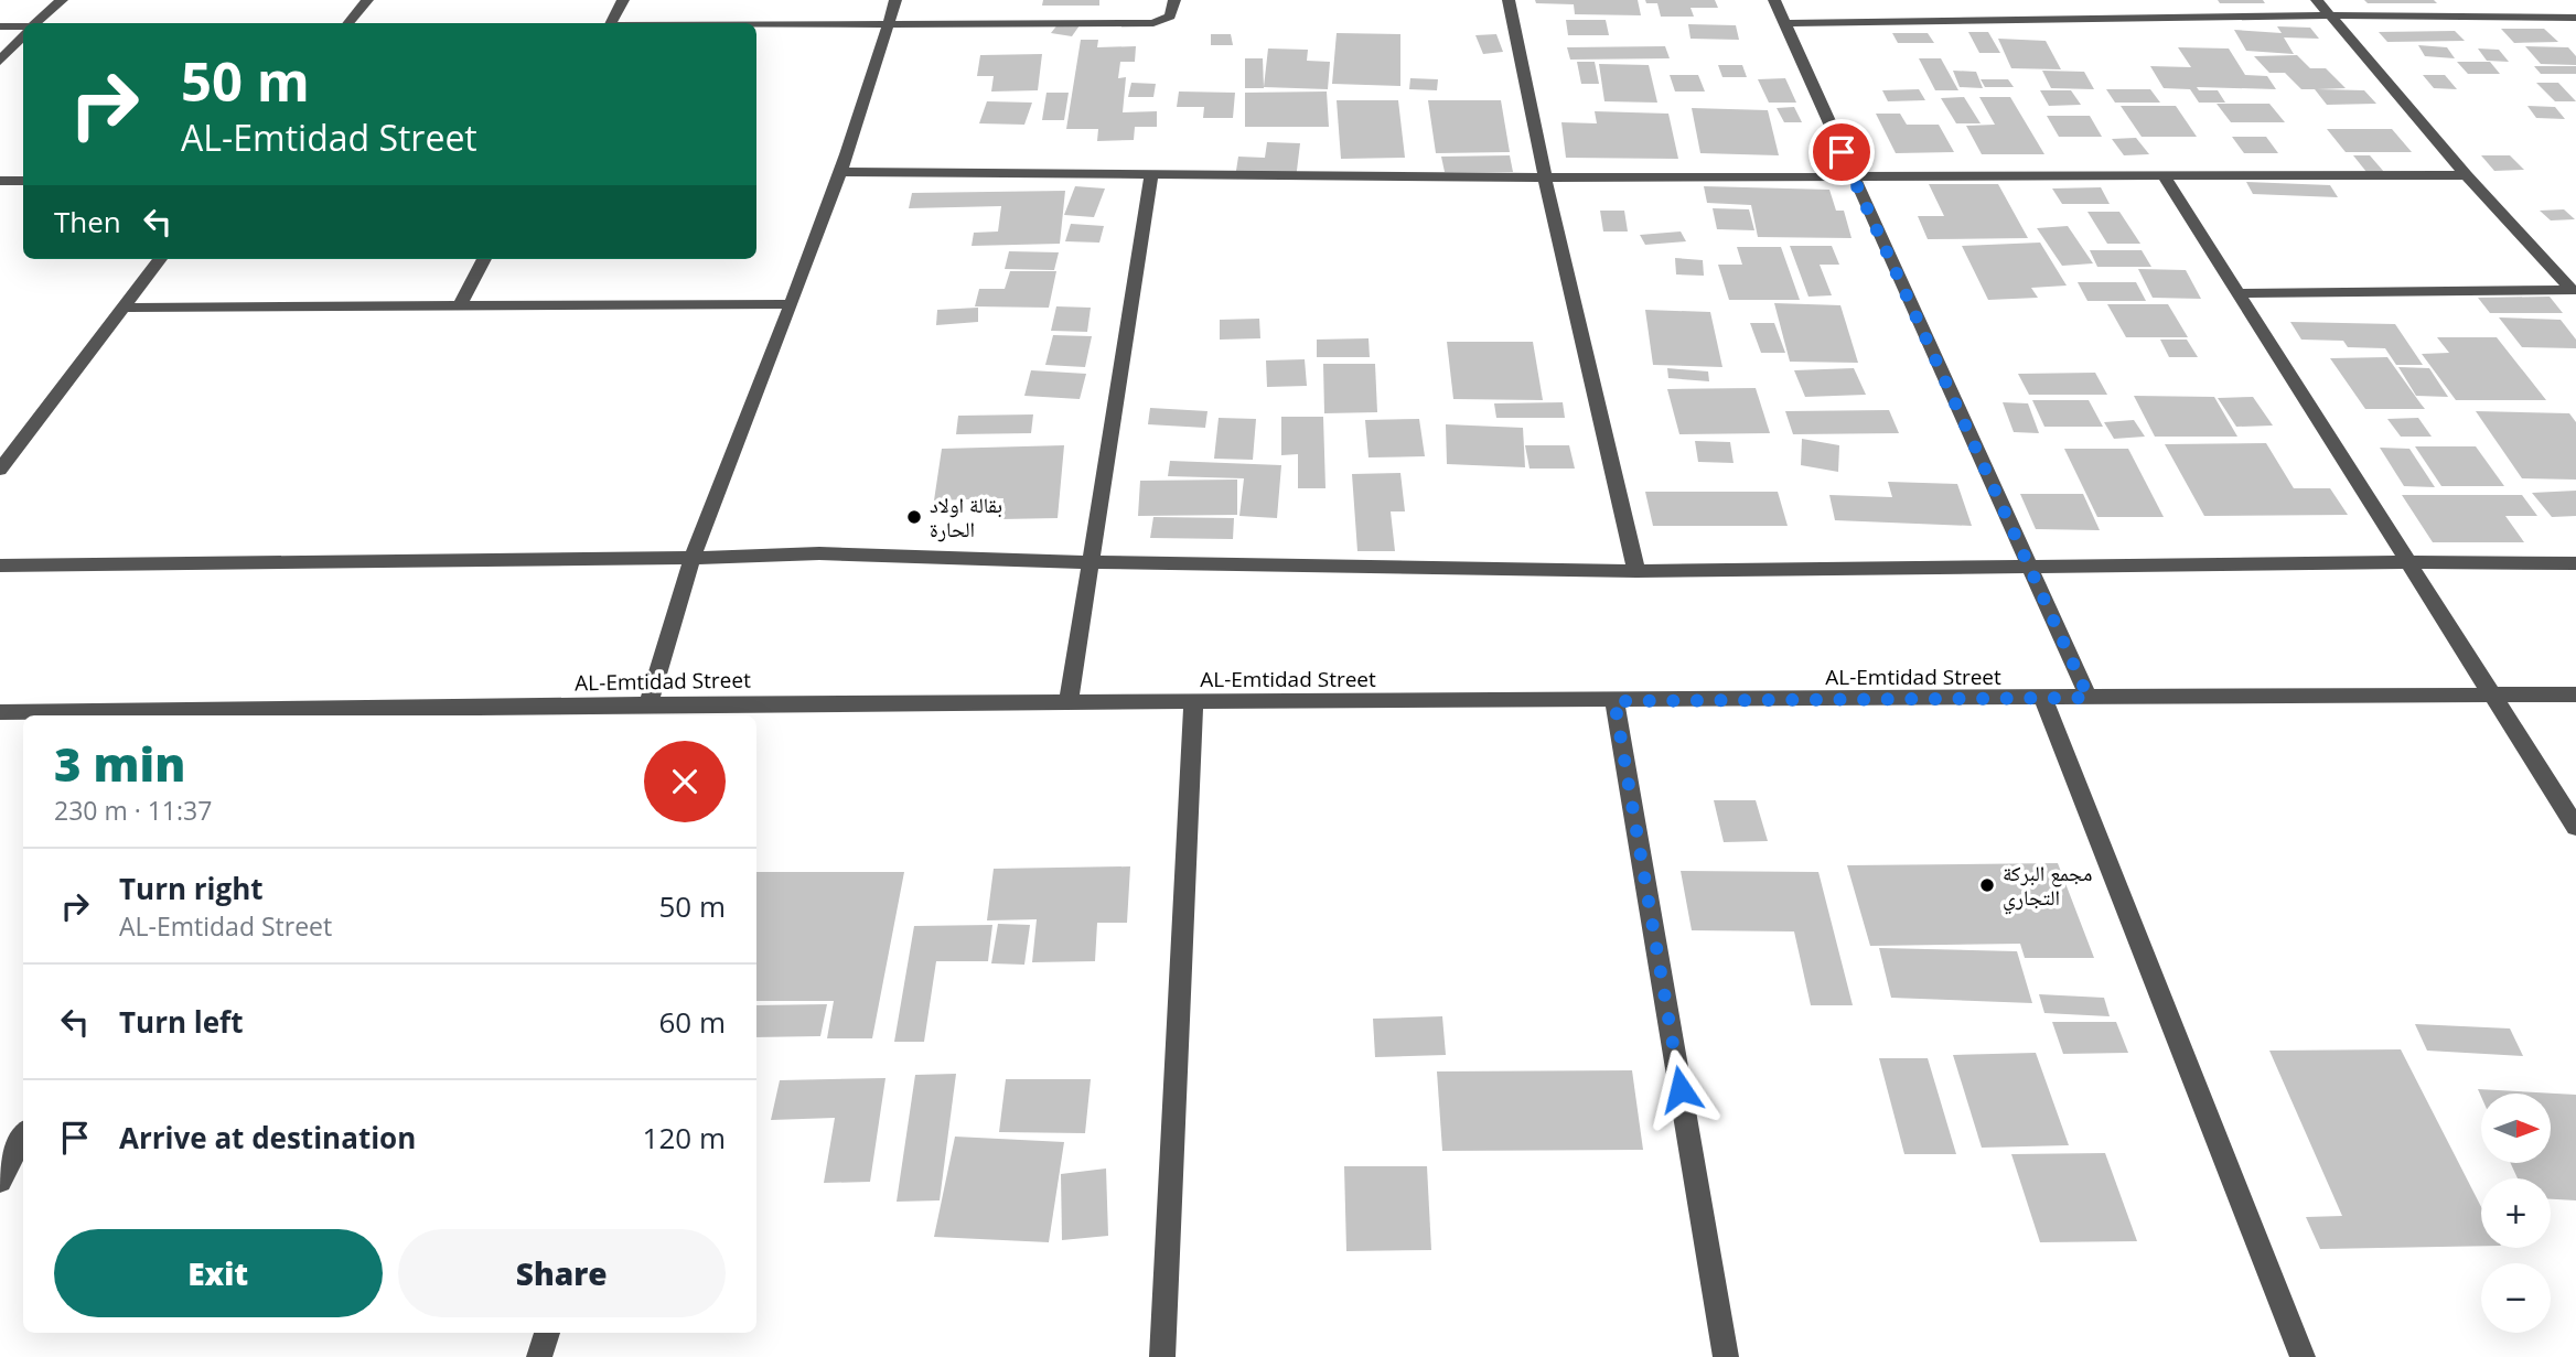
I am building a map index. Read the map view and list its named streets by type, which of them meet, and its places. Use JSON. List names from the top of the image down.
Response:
{
  "streets": {
    "street": ["AL-Emtidad Street"]
  },
  "places": ["بقالة اولاد الحارة", "مجمع البركة التجاري"],
  "north": "right",
  "page": {
    "turn": ["50 m", "AL-Emtidad Street"],
    "then": "Then",
    "heading": ["3 min", "230 m · 11:37"],
    "list": [
      {
        "name": "Turn right",
        "note": "AL-Emtidad Street",
        "value": "50 m"
      },
      {
        "name": "Turn left",
        "value": "60 m"
      },
      {
        "name": "Arrive at destination",
        "value": "120 m"
      }
    ],
    "map_buttons": ["+", "−"],
    "buttons": ["Exit", "Share"]
  }
}
